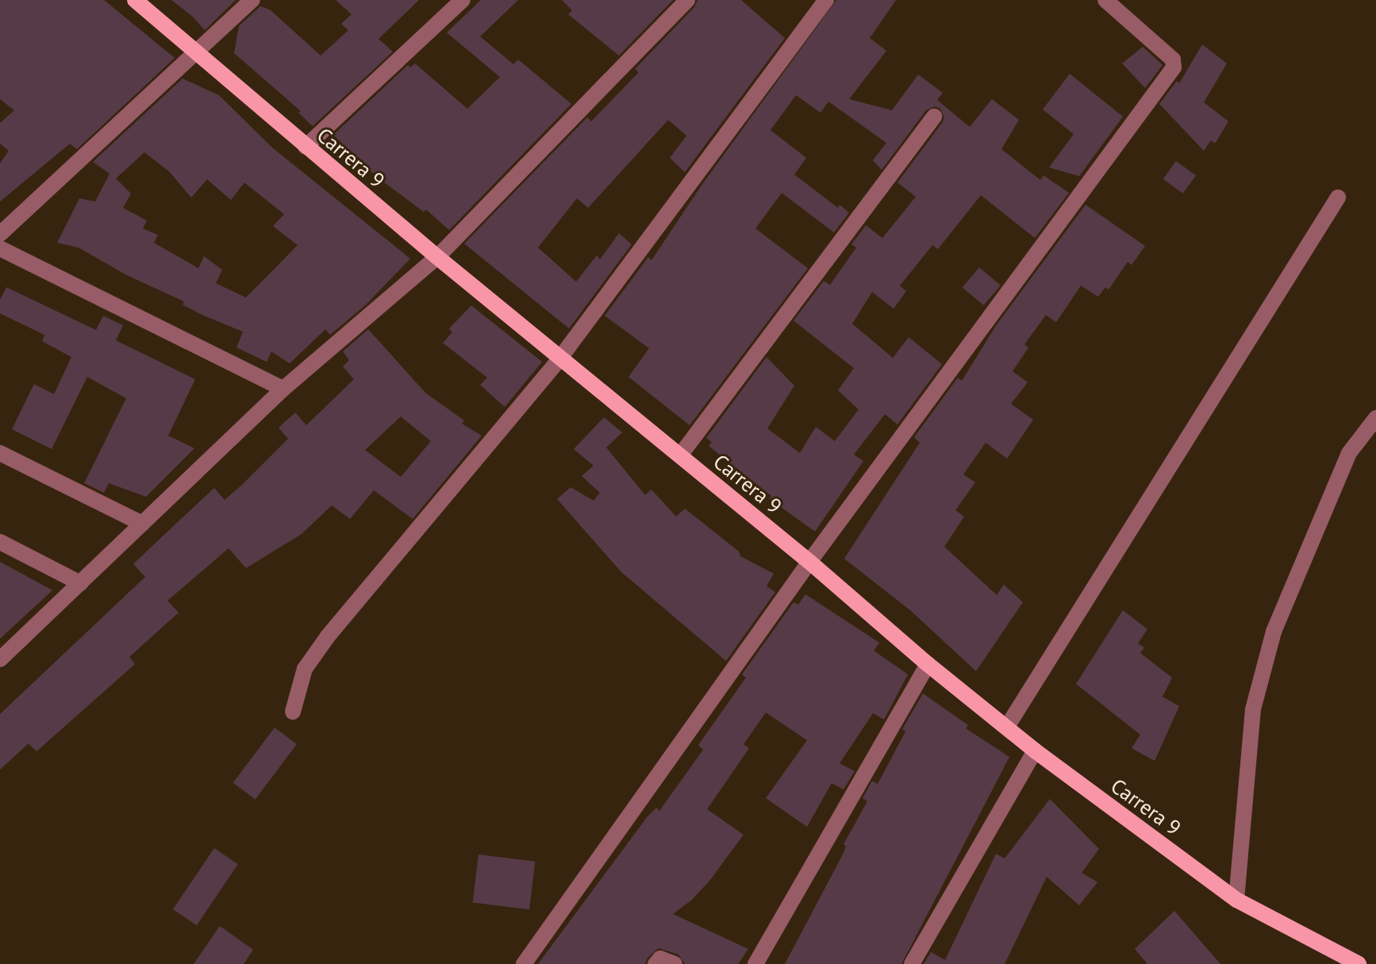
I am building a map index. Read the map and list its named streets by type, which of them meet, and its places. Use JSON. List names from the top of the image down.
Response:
{
  "streets": {
    "main road": ["Carrera 9"]
  }
}
